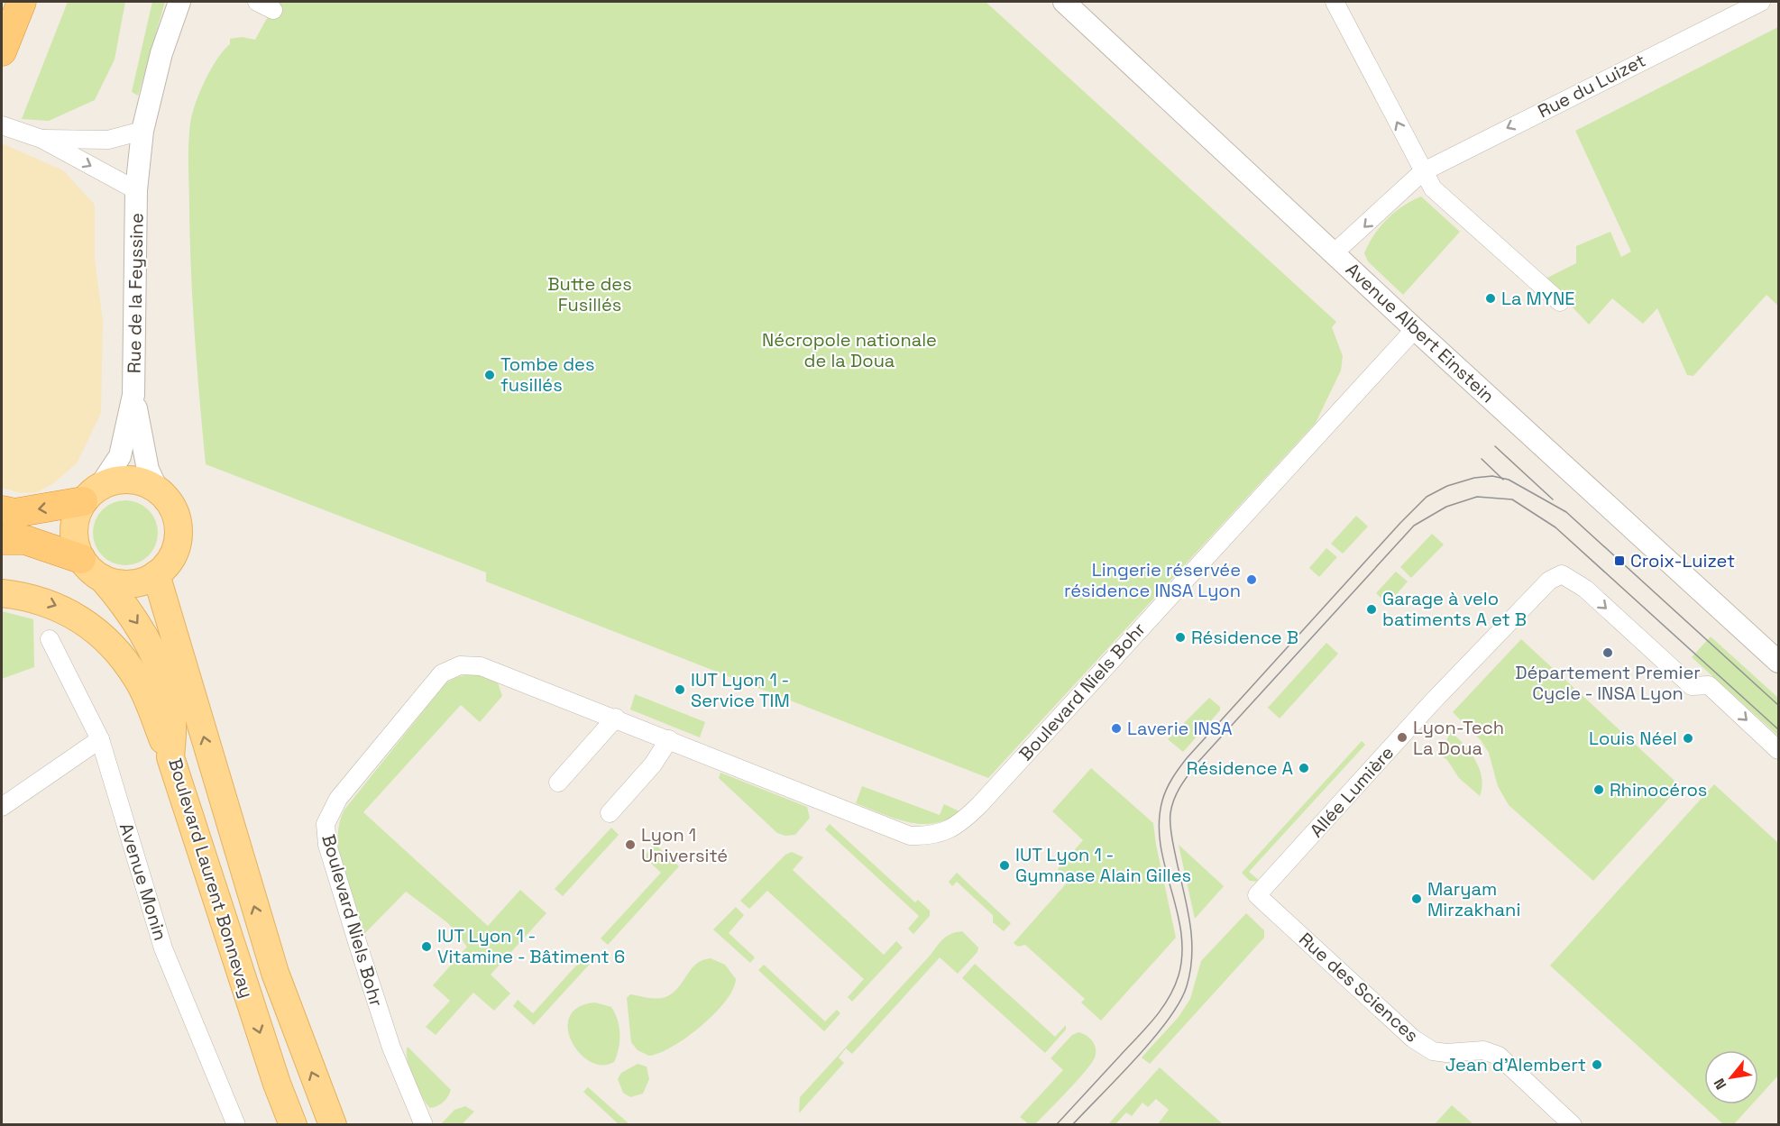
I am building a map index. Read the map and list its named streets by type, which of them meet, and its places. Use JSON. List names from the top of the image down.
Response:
{
  "streets": {
    "main road": ["Boulevard Laurent Bonnevay"],
    "street": [
      "Rue du Luizet",
      "Rue de la Feyssine",
      "Avenue Albert Einstein",
      "Boulevard Niels Bohr",
      "Allée Lumière",
      "Avenue Monin",
      "Rue des Sciences"
    ]
  },
  "crossings": [
    ["Rue du Luizet", "Avenue Albert Einstein"],
    ["Rue de la Feyssine", "Boulevard Laurent Bonnevay"],
    ["Avenue Albert Einstein", "Boulevard Niels Bohr"],
    ["Allée Lumière", "Rue des Sciences"]
  ],
  "one_way": ["Rue du Luizet"],
  "parks": ["Butte des Fusillés", "Nécropole nationale de la Doua"],
  "places": {
    "other": [
      "La MYNE",
      "Tombe des fusillés",
      "Lingerie réservée résidence INSA Lyon",
      "Garage à velo batiments A et B",
      "Résidence B",
      "Département Premier Cycle - INSA Lyon",
      "IUT Lyon 1 - Service TIM",
      "Laverie INSA",
      "Lyon-Tech La Doua",
      "Louis Néel",
      "Résidence A",
      "Rhinocéros",
      "Lyon 1 Université",
      "IUT Lyon 1 - Gymnase Alain Gilles",
      "Maryam Mirzakhani",
      "IUT Lyon 1 - Vitamine - Bâtiment 6",
      "Jean d'Alembert"
    ],
    "transit": ["Croix-Luizet"]
  },
  "north": "bottom left"
}
